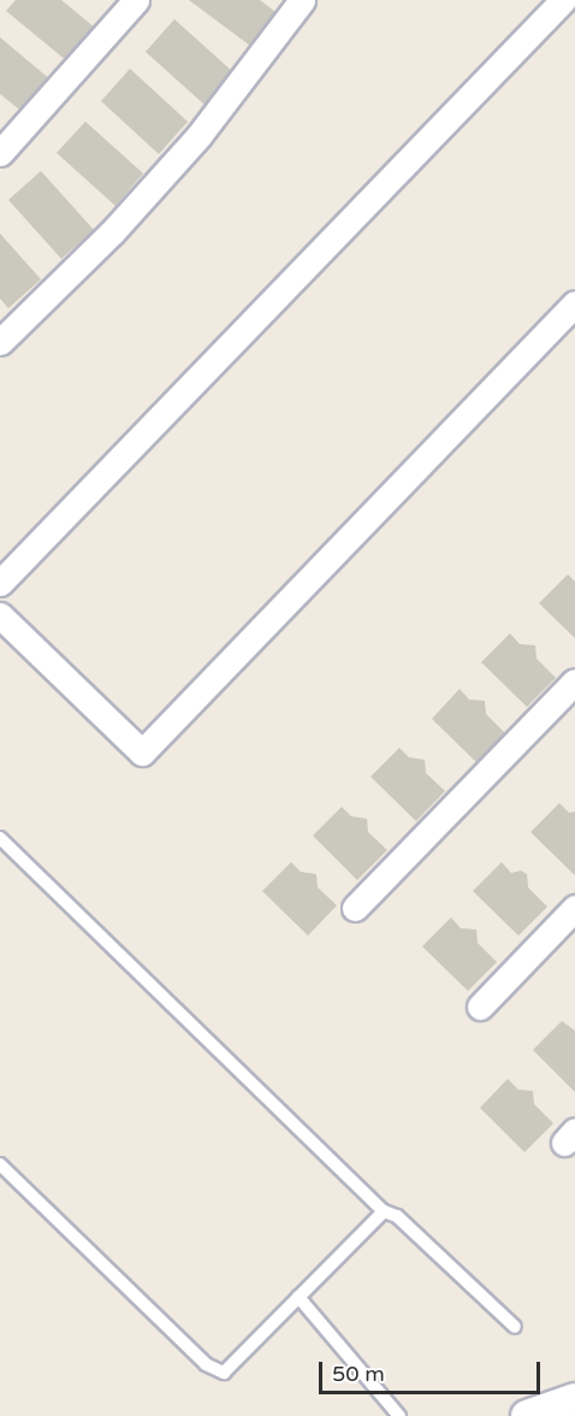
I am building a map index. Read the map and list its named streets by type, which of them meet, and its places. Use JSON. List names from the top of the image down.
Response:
{
  "scale_bar": "50 m"
}
